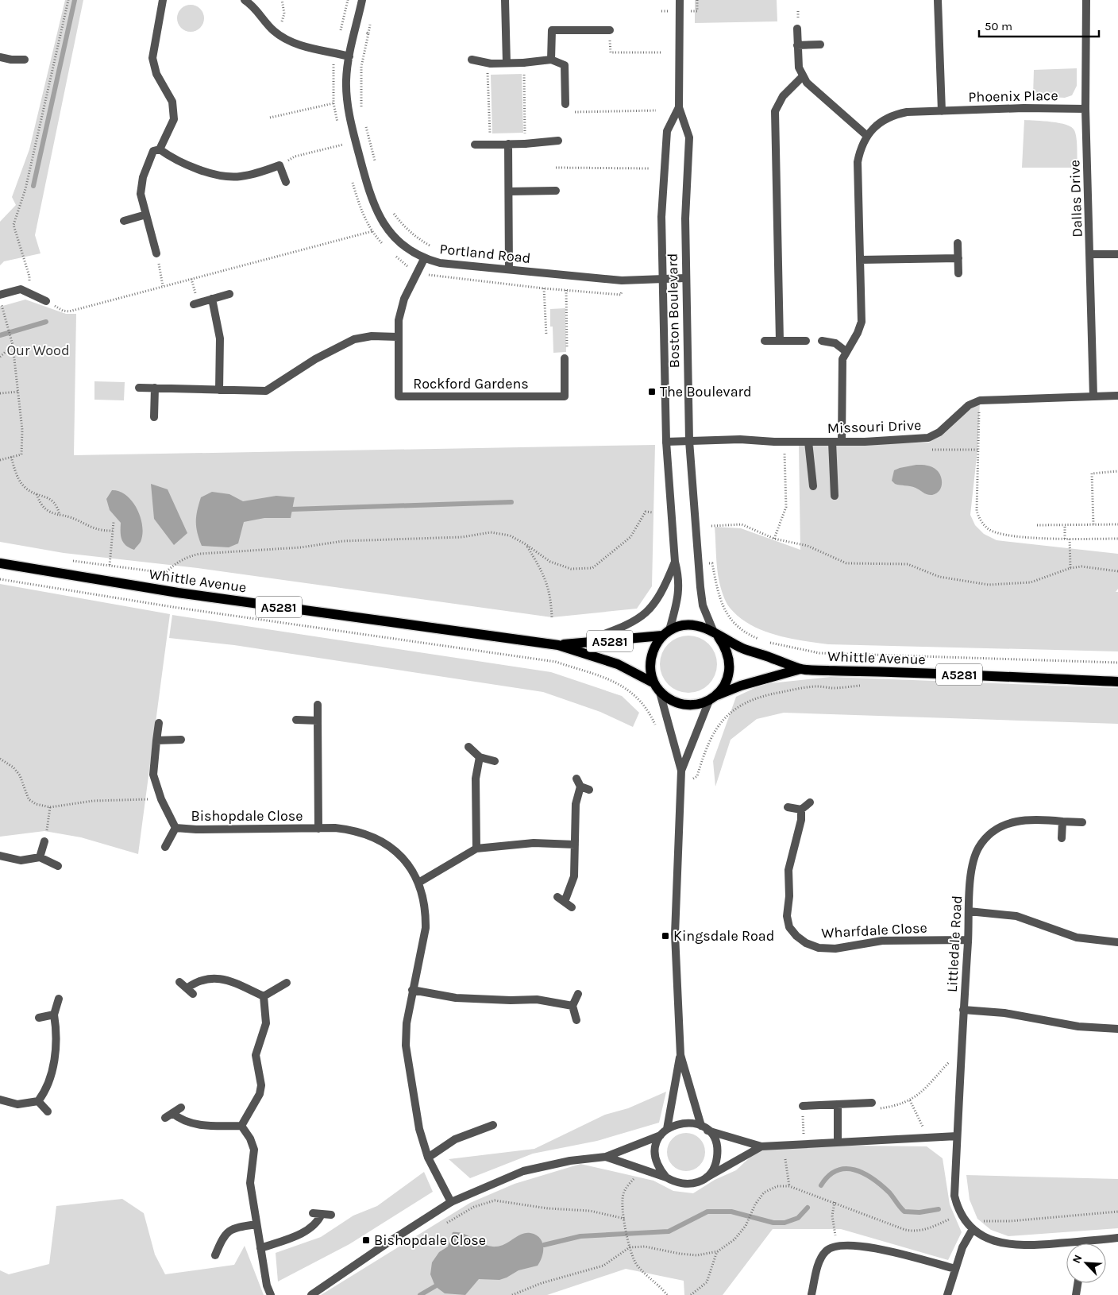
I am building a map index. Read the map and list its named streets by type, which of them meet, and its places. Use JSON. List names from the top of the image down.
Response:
{
  "streets": {
    "main road": ["Whittle Avenue", "A5281"],
    "street": [
      "Phoenix Place",
      "Dallas Drive",
      "Portland Road",
      "Boston Boulevard",
      "Rockford Gardens",
      "Missouri Drive",
      "Bishopdale Close",
      "Wharfdale Close",
      "Littledale Road"
    ]
  },
  "crossings": [
    ["Phoenix Place", "Dallas Drive"],
    ["Phoenix Place", "Missouri Drive"],
    ["Dallas Drive", "Missouri Drive"],
    ["Portland Road", "Boston Boulevard"],
    ["Portland Road", "Rockford Gardens"],
    ["Boston Boulevard", "Missouri Drive"],
    ["Boston Boulevard", "Whittle Avenue"],
    ["Boston Boulevard", "A5281"],
    ["Whittle Avenue", "A5281"],
    ["Wharfdale Close", "Littledale Road"]
  ],
  "parks": ["Our Wood"],
  "places": {
    "transit": ["The Boulevard", "Kingsdale Road", "Bishopdale Close"]
  },
  "scale_bar": "50 m",
  "north": "top left"
}
